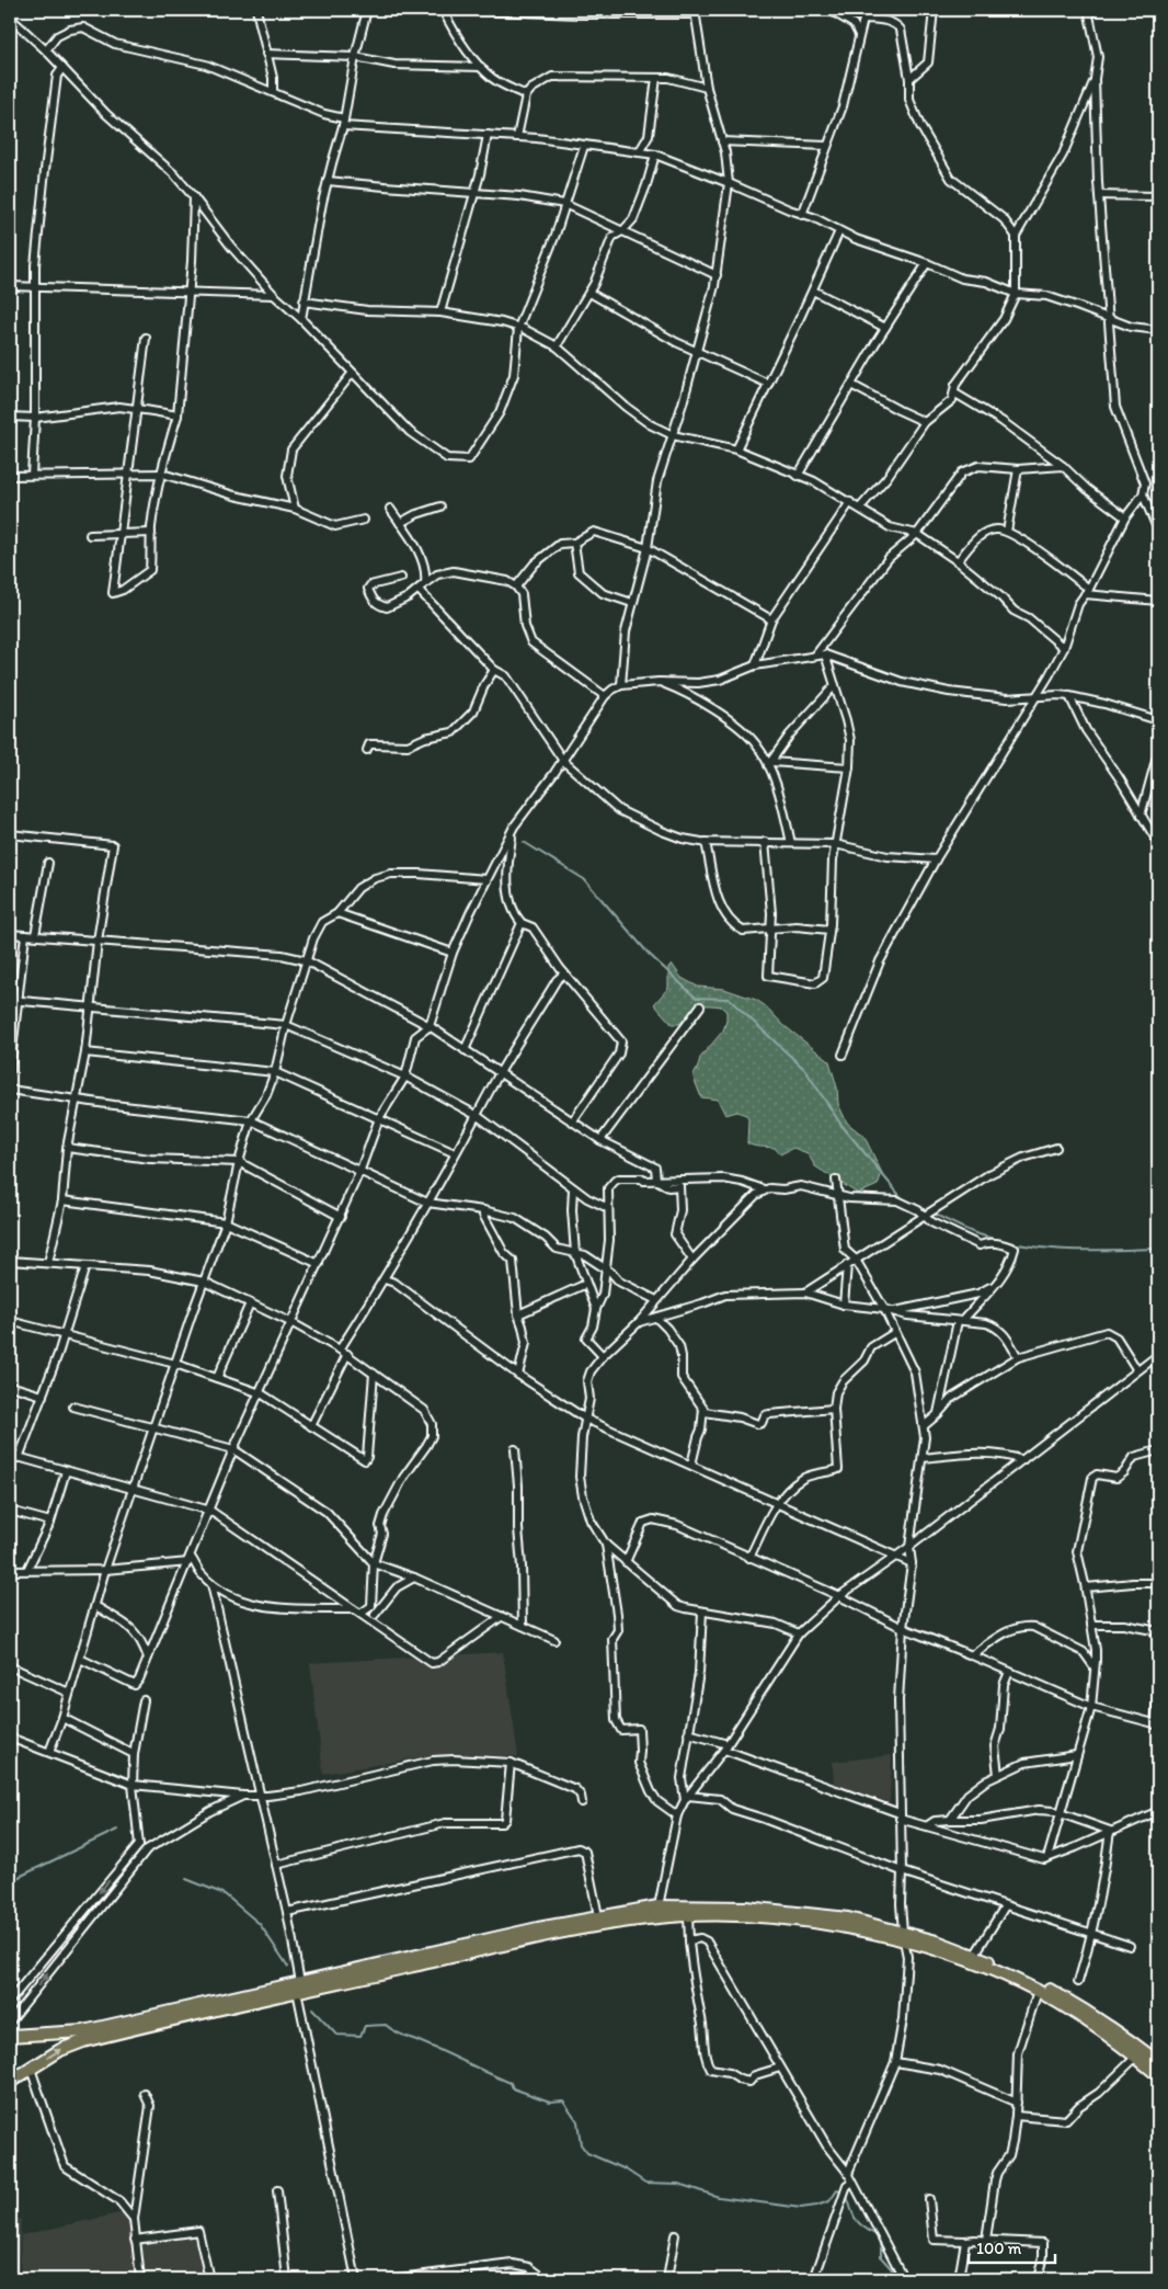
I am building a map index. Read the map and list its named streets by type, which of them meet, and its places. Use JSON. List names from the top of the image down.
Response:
{
  "scale_bar": "100 m"
}
